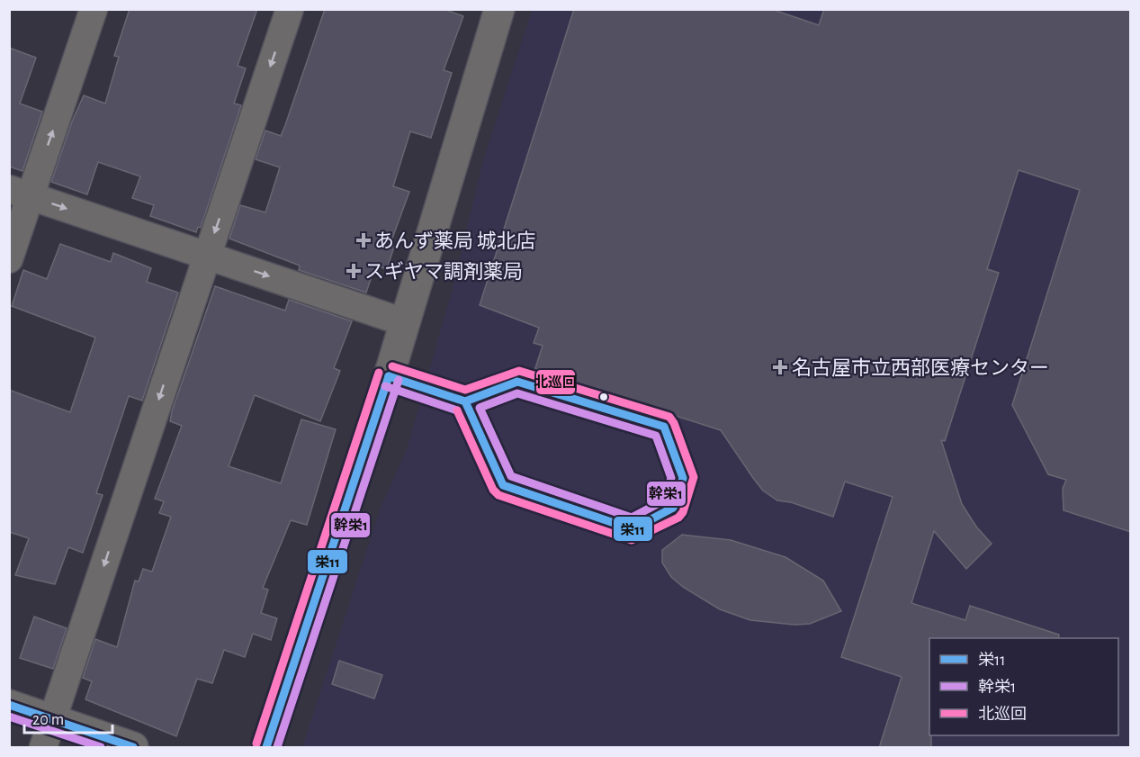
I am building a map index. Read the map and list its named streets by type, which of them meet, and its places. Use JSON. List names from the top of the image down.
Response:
{
  "places": {
    "health": ["あんず薬局 城北店", "スギヤマ調剤薬局", "名古屋市立西部医療センター"]
  },
  "lines": ["transit line 北巡回", "transit line 栄11", "transit line 幹栄1"],
  "legend": ["栄11", "幹栄1", "北巡回"],
  "scale_bar": "20 m"
}
